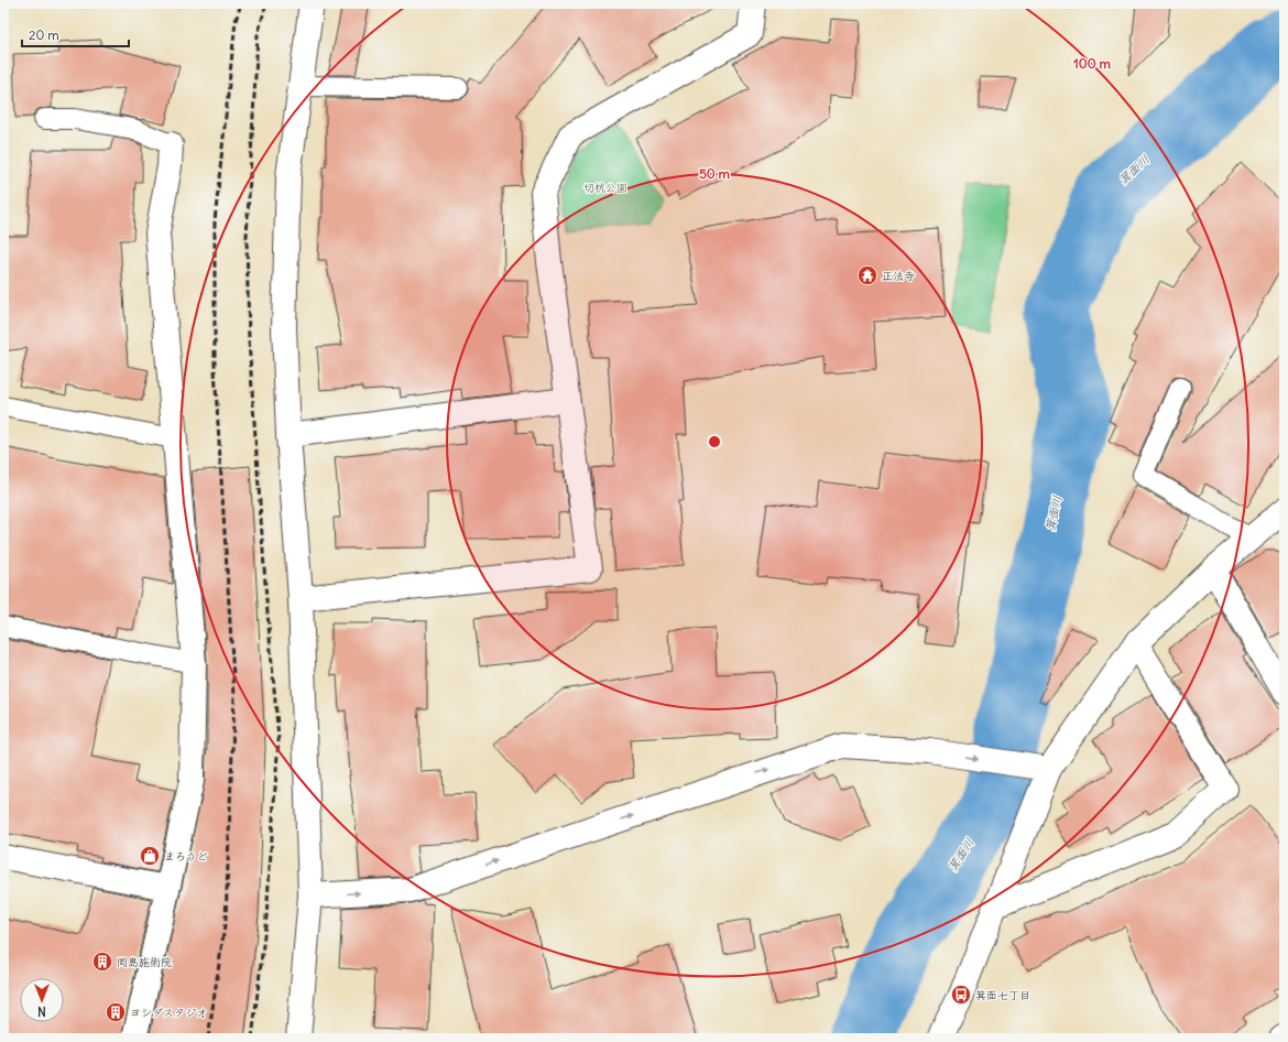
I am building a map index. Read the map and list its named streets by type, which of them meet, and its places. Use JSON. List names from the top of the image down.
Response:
{
  "water": ["箕面川"],
  "parks": ["切杭公園"],
  "places": {
    "temple": ["正法寺"],
    "shop": ["まろうど"],
    "building": ["岡島施術院", "ヨシダスタジオ"],
    "bus stop": ["箕面七丁目"]
  },
  "scale_bar": "20 m",
  "north": "bottom",
  "rings": ["100 m", "50 m"]
}
